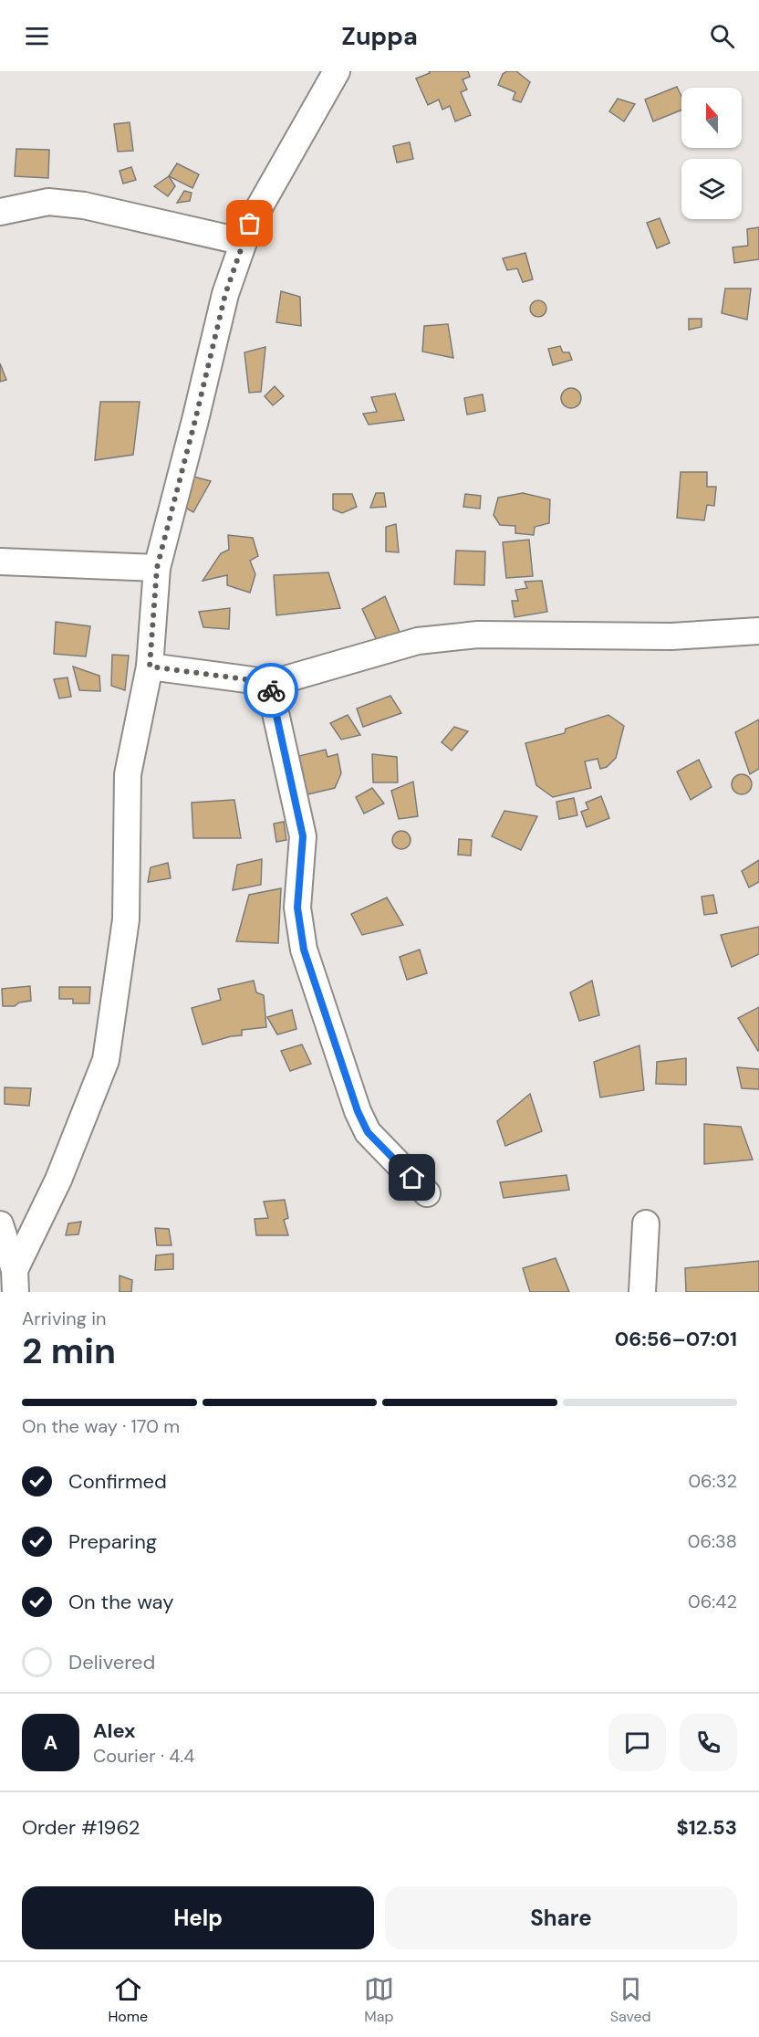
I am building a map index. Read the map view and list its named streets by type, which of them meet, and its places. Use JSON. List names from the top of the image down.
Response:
{
  "north": "top",
  "page": {
    "header": "Zuppa",
    "heading": ["2 min", "Arriving in", "06:56–07:01"],
    "panel": [
      "Alex",
      "Courier · 4.4",
      "Order #1962",
      "$12.53"
    ],
    "bar": "On the way · 170 m",
    "list": [
      ["Confirmed", "06:32"],
      ["Preparing", "06:38"],
      ["On the way", "06:42"],
      "Delivered"
    ],
    "round": "A",
    "buttons": ["Help", "Share"],
    "tabs": ["Home", "Map", "Saved"]
  }
}
